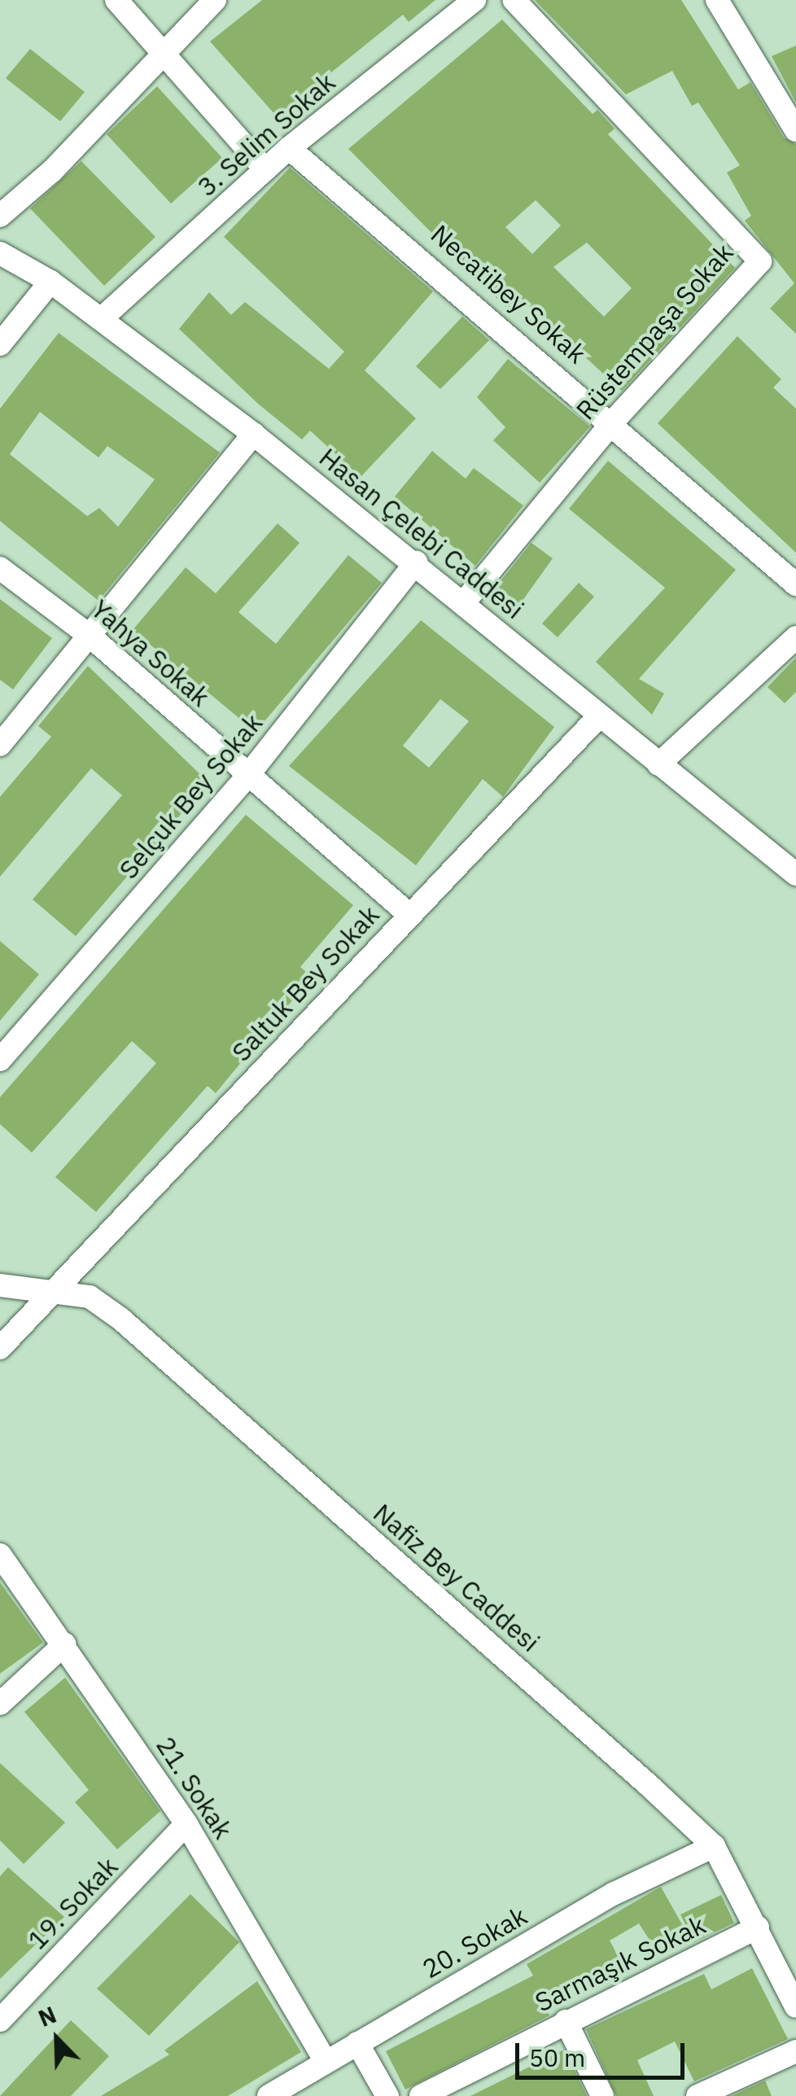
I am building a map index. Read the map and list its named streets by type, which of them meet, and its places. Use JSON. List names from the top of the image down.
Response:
{
  "streets": {
    "street": [
      "3. Selim Sokak",
      "Necatibey Sokak",
      "Rüstempaşa Sokak",
      "Hasan Çelebi Caddesi",
      "Yahya Sokak",
      "Selçuk Bey Sokak",
      "Saltuk Bey Sokak",
      "Nafiz Bey Caddesi",
      "21. Sokak",
      "19. Sokak",
      "20. Sokak",
      "Sarmaşık Sokak"
    ]
  },
  "crossings": [
    ["3. Selim Sokak", "Necatibey Sokak"],
    ["3. Selim Sokak", "Hasan Çelebi Caddesi"],
    ["Necatibey Sokak", "Rüstempaşa Sokak"],
    ["Rüstempaşa Sokak", "Hasan Çelebi Caddesi"],
    ["Hasan Çelebi Caddesi", "Selçuk Bey Sokak"],
    ["Hasan Çelebi Caddesi", "Saltuk Bey Sokak"],
    ["Yahya Sokak", "Selçuk Bey Sokak"],
    ["Yahya Sokak", "Saltuk Bey Sokak"],
    ["Saltuk Bey Sokak", "Nafiz Bey Caddesi"],
    ["Nafiz Bey Caddesi", "20. Sokak"],
    ["Nafiz Bey Caddesi", "Sarmaşık Sokak"],
    ["21. Sokak", "19. Sokak"],
    ["21. Sokak", "20. Sokak"]
  ],
  "scale_bar": "50 m",
  "north": "top left"
}
